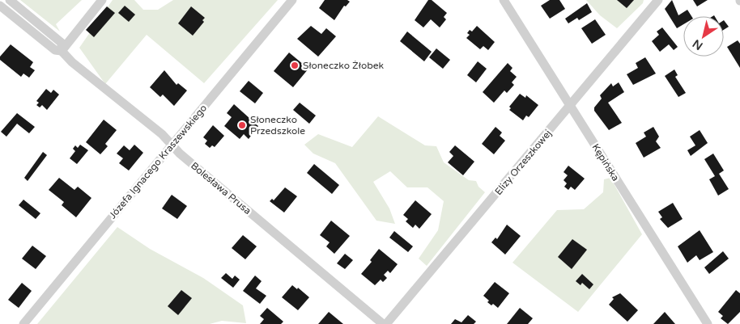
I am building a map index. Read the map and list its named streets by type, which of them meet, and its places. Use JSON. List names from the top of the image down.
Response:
{
  "streets": {
    "street": [
      "Józefa Ignacego Kraszewskiego",
      "Elizy Orzeszkowej",
      "Kępińska",
      "Bolesława Prusa"
    ]
  },
  "crossings": [
    ["Józefa Ignacego Kraszewskiego", "Bolesława Prusa"],
    ["Elizy Orzeszkowej", "Kępińska"],
    ["Elizy Orzeszkowej", "Bolesława Prusa"]
  ],
  "places": ["Słoneczko Żłobek", "Słoneczko Przedszkole"],
  "north": "bottom left"
}
